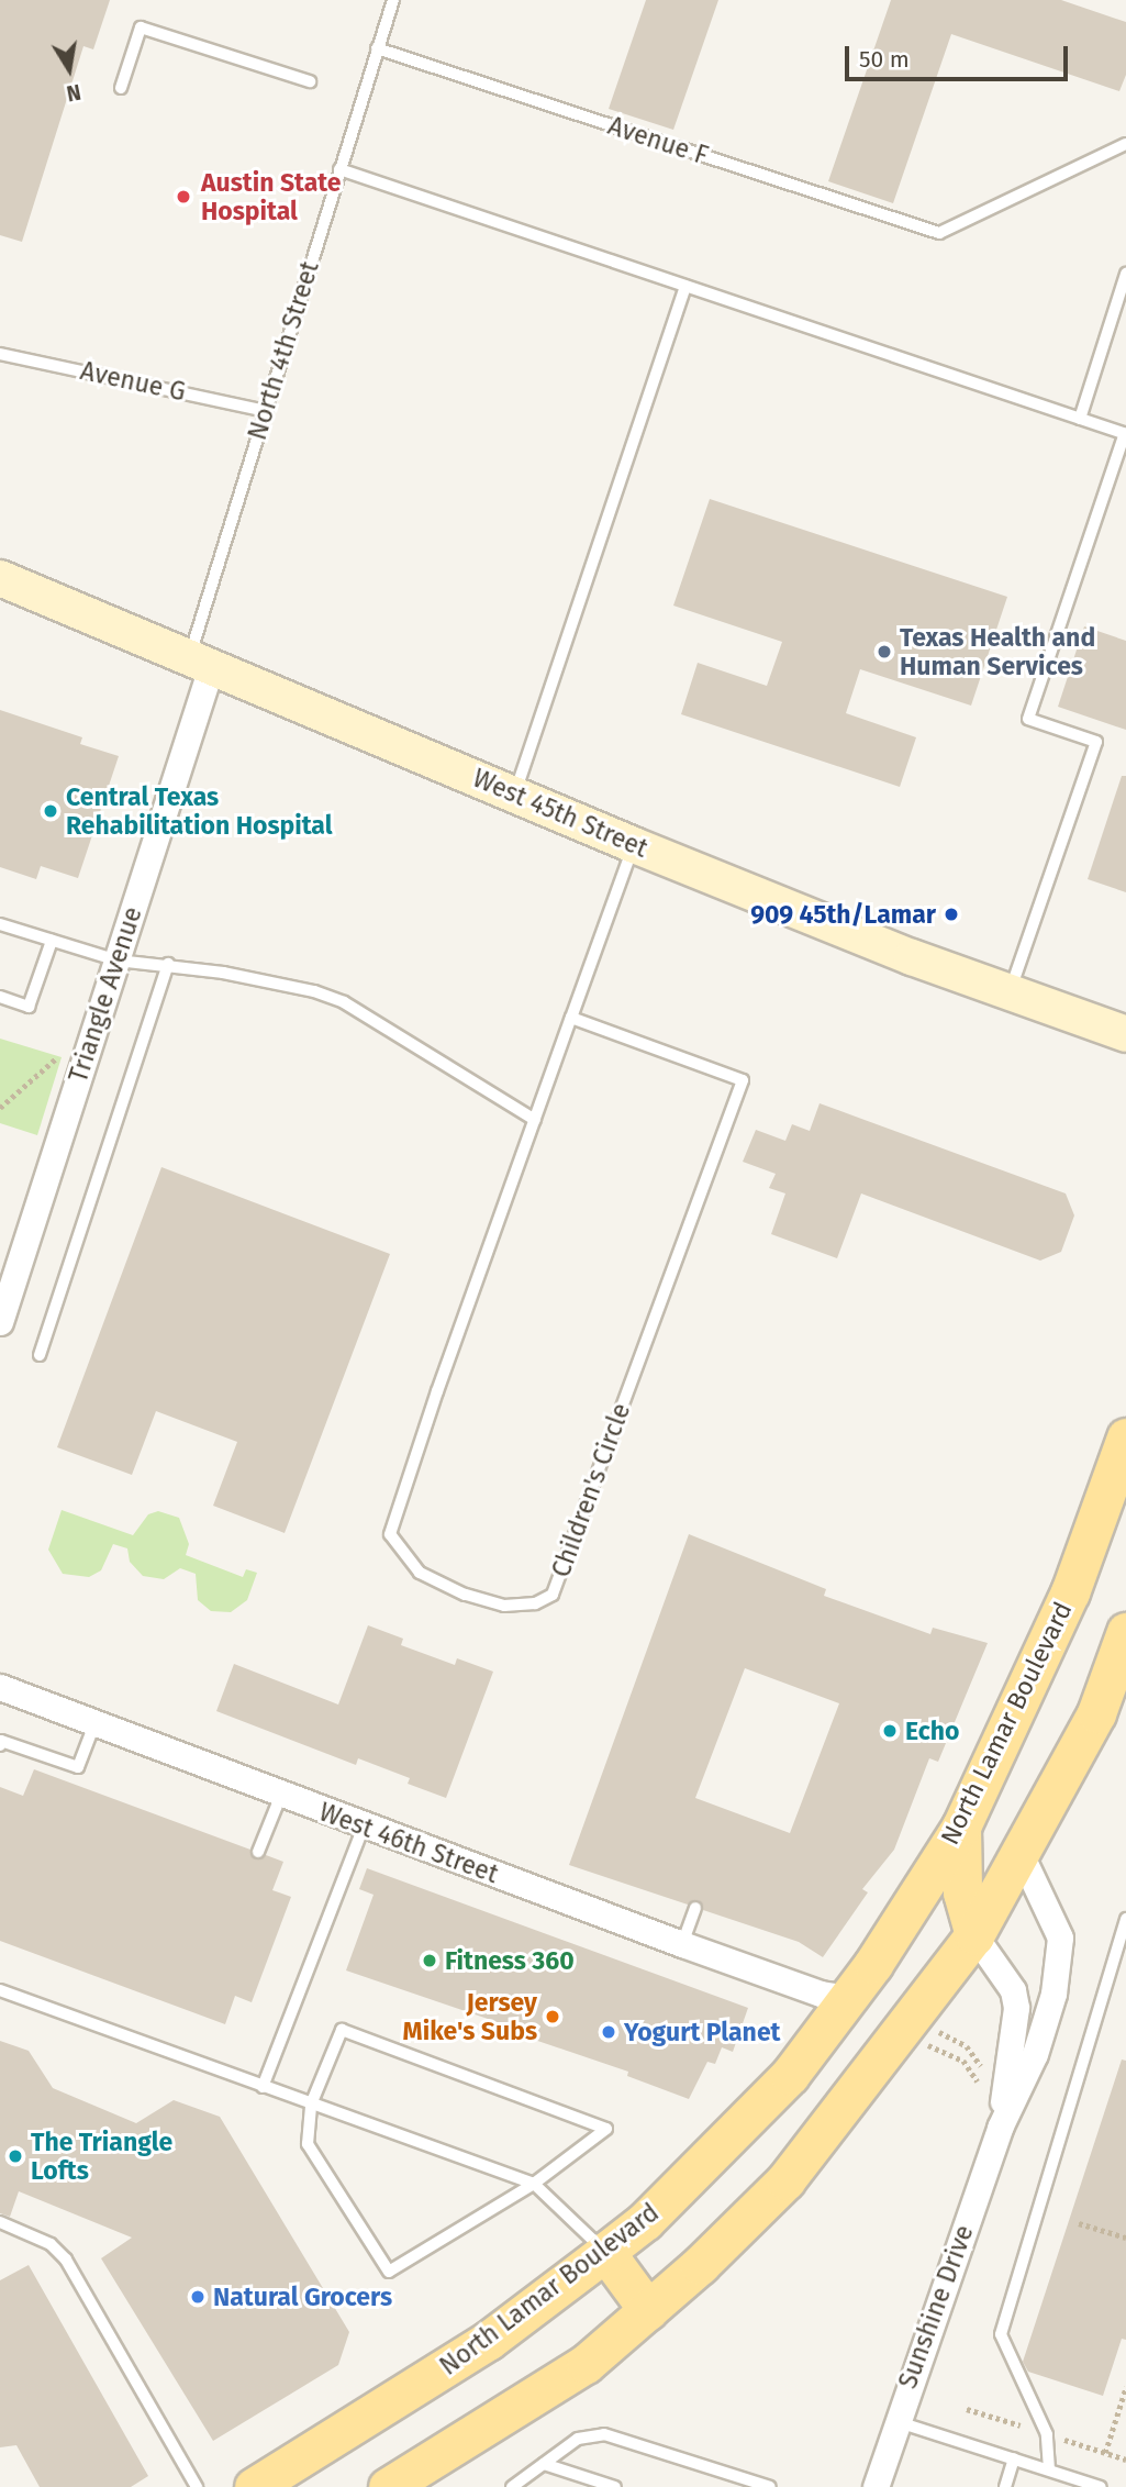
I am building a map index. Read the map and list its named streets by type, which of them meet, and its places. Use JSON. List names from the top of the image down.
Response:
{
  "streets": {
    "main road": ["West 45th Street", "North Lamar Boulevard"],
    "street": ["Triangle Avenue", "West 46th Street", "Sunshine Drive"],
    "lane": [
      "Avenue F",
      "North 4th Street",
      "Avenue G",
      "Children's Circle"
    ]
  },
  "crossings": [
    ["Avenue F", "North 4th Street"],
    ["North 4th Street", "Avenue G"],
    ["North 4th Street", "West 45th Street"],
    ["North 4th Street", "Triangle Avenue"],
    ["West 45th Street", "Triangle Avenue"],
    ["West 45th Street", "Children's Circle"],
    ["North Lamar Boulevard", "West 46th Street"]
  ],
  "places": [
    "Austin State Hospital",
    "Texas Health and Human Services",
    "Central Texas Rehabilitation Hospital",
    "909 45th/Lamar",
    "Echo",
    "Fitness 360",
    "Jersey Mike's Subs",
    "Yogurt Planet",
    "The Triangle Lofts",
    "Natural Grocers"
  ],
  "scale_bar": "50 m",
  "north": "bottom"
}
